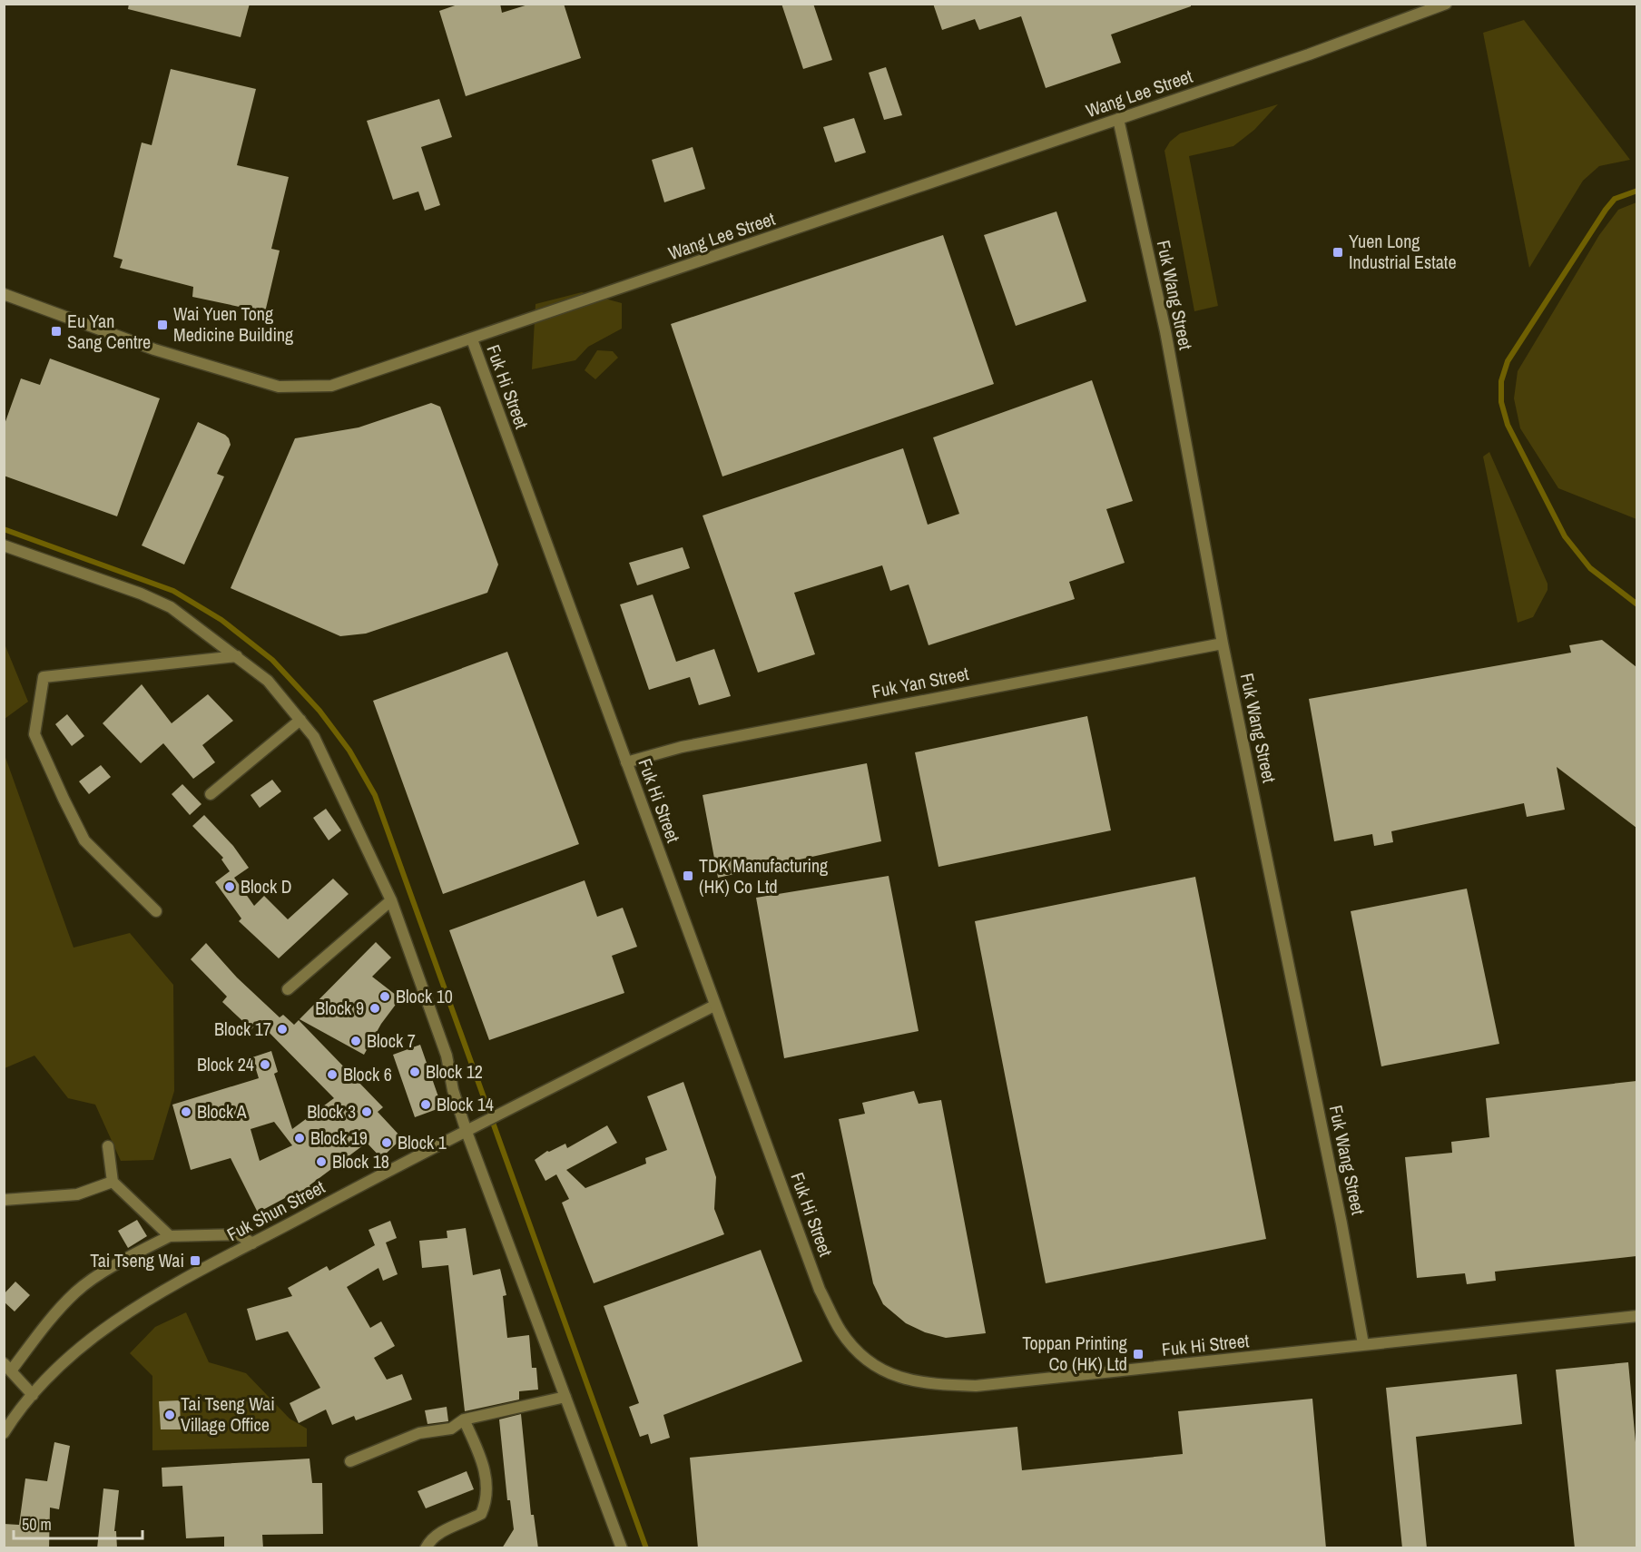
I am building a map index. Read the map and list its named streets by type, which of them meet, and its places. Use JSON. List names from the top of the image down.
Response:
{
  "streets": {
    "street": [
      "Wang Lee Street",
      "Fuk Wang Street",
      "Fuk Hi Street",
      "Fuk Yan Street",
      "Fuk Shun Street"
    ]
  },
  "crossings": [
    ["Wang Lee Street", "Fuk Wang Street"],
    ["Wang Lee Street", "Fuk Hi Street"],
    ["Fuk Wang Street", "Fuk Hi Street"],
    ["Fuk Wang Street", "Fuk Yan Street"],
    ["Fuk Hi Street", "Fuk Yan Street"],
    ["Fuk Hi Street", "Fuk Shun Street"]
  ],
  "places": {
    "transit": [
      "Yuen Long Industrial Estate",
      "Wai Yuen Tong Medicine Building",
      "Eu Yan Sang Centre",
      "TDK Manufacturing (HK) Co Ltd",
      "Tai Tseng Wai",
      "Toppan Printing Co (HK) Ltd"
    ],
    "other": [
      "Block D",
      "Block 10",
      "Block 9",
      "Block 17",
      "Block 7",
      "Block 24",
      "Block 12",
      "Block 6",
      "Block 14",
      "Block A",
      "Block 3",
      "Block 19",
      "Block 1",
      "Block 18",
      "Tai Tseng Wai Village Office"
    ]
  },
  "scale_bar": "50 m"
}
